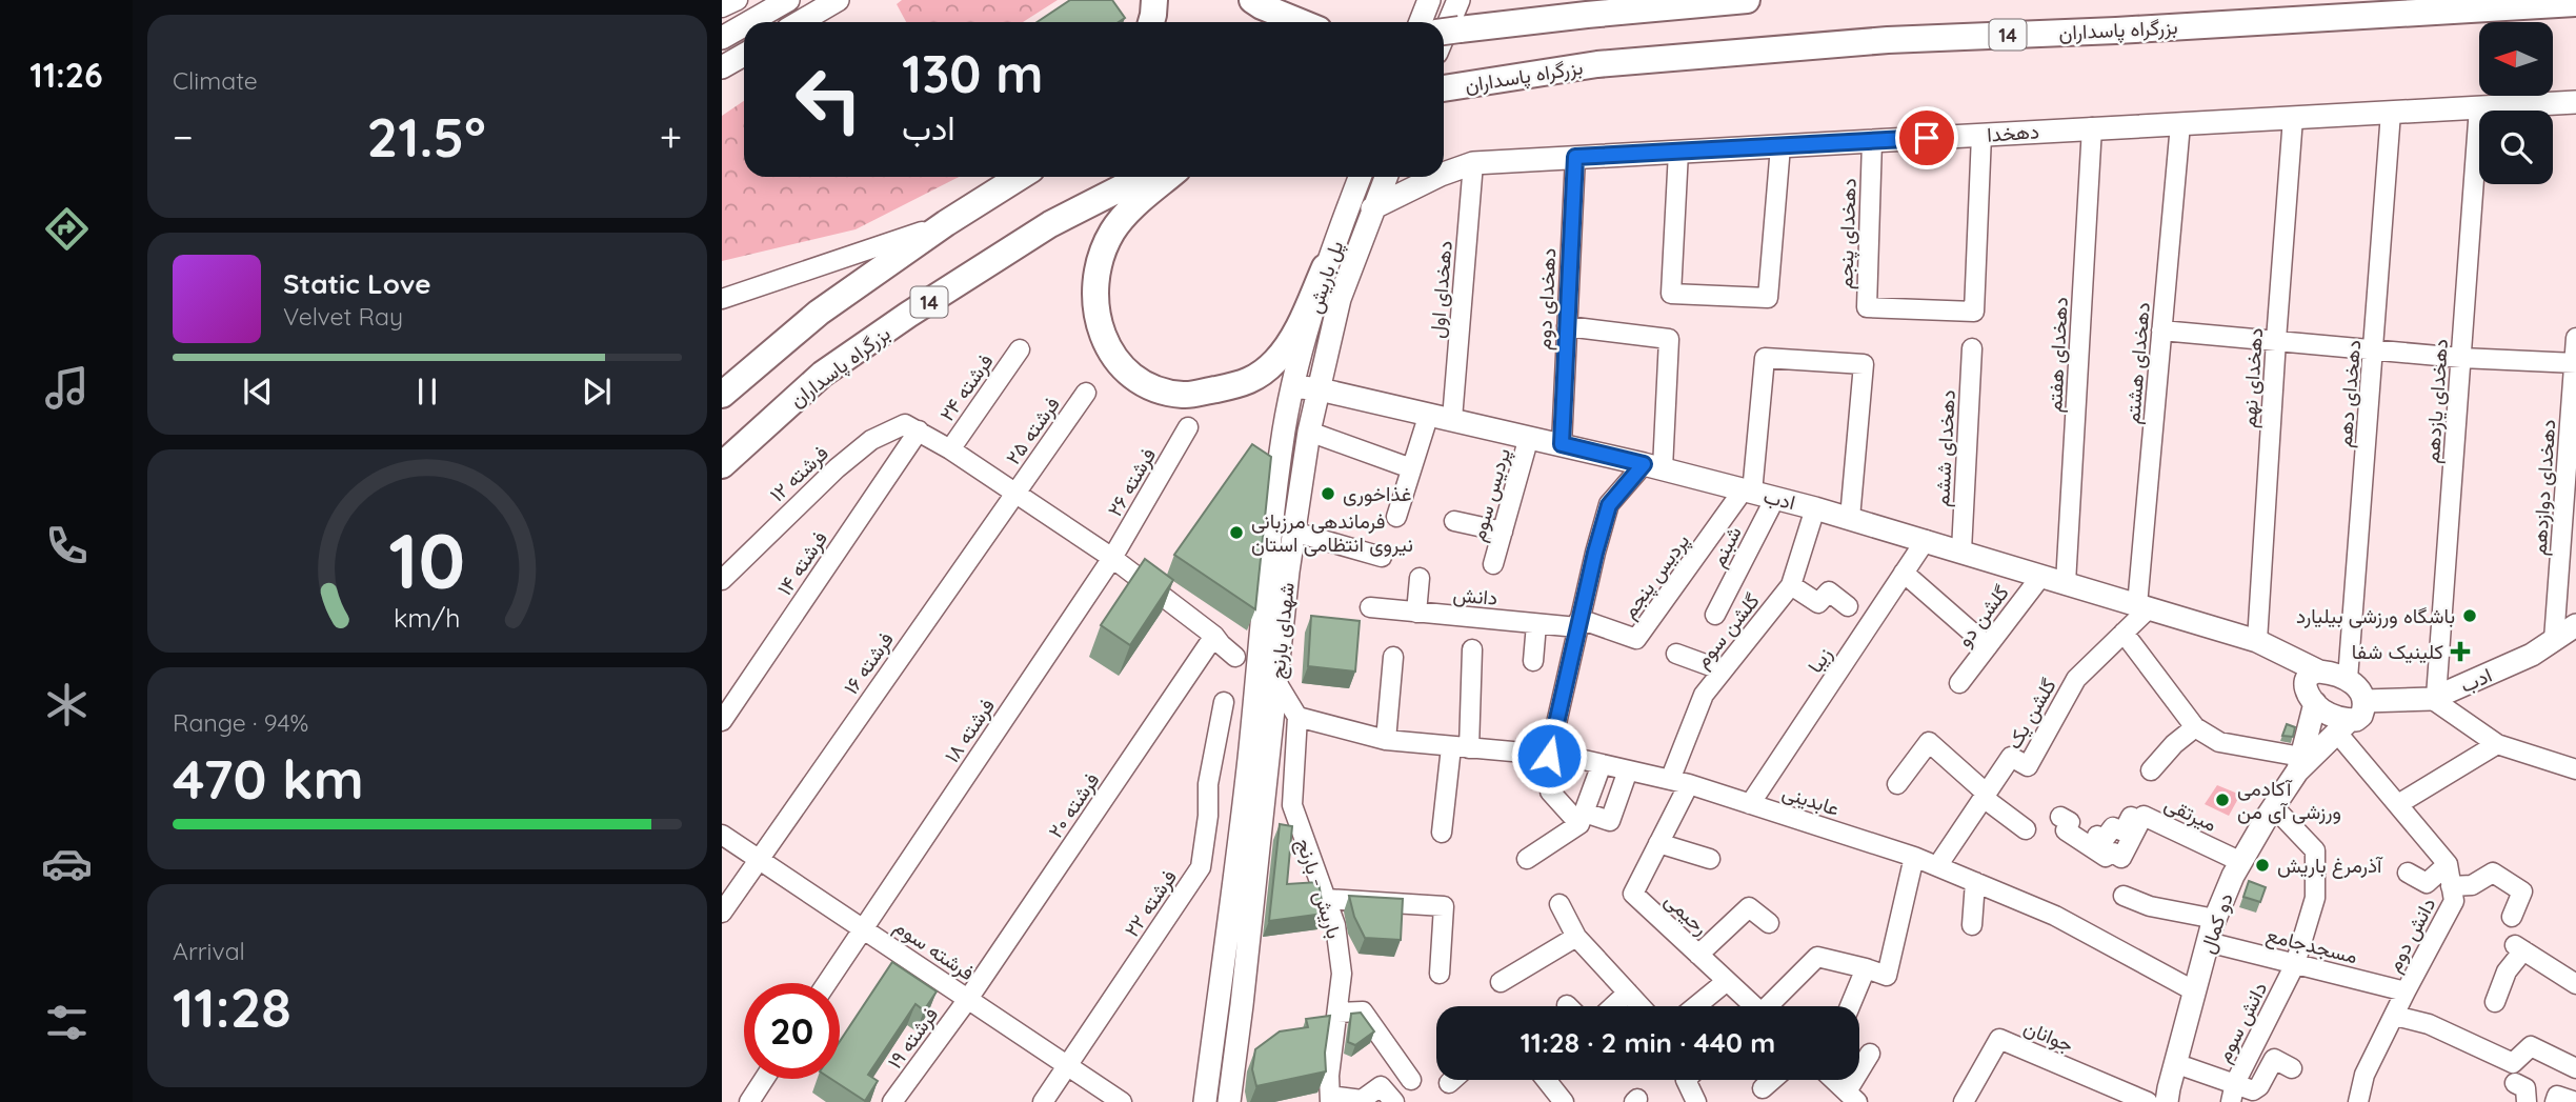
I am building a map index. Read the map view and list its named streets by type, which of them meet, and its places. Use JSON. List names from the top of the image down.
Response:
{
  "streets": {
    "highway": ["بزرگراه پاسداران", "14"],
    "main road": [
      "دهخدا",
      "پل باریش",
      "ادب",
      "شهدای بارنج",
      "دو کمال"
    ],
    "street": [
      "دهخدای پنجم",
      "دهخدای اول",
      "دهخدای دوم",
      "دهخدای هفتم",
      "دهخدای هشتم",
      "دهخدای نهم",
      "فرشته ۲۴",
      "دهخدای دهم",
      "دهخدای یازدهم",
      "۲۵ فرشته",
      "دهخدای ششم",
      "۱۲ فرشته",
      "۲۶ فرشته",
      "دهخدای دوازدهم",
      "پردیس سوم",
      "شبنم",
      "۱۴ فرشته",
      "پردیس پنجم",
      "دانش",
      "گلشن دو",
      "گلشن سوم",
      "زیبا",
      "۱۶ فرشته",
      "گلشن یک",
      "۱۸ فرشته",
      "عابدینی",
      "۲۰ فرشته",
      "میرتقی",
      "باریش - بارنج",
      "۲۲ فرشته",
      "رحیمی",
      "دانش دوم",
      "مسجدجامع",
      "فرشته سوم",
      "دانش سوم",
      "جوانان",
      "۱۹ فرشته"
    ]
  },
  "crossings": [
    ["دهخدا", "دهخدای پنجم"],
    ["دهخدا", "دهخدای اول"],
    ["دهخدا", "دهخدای دوم"],
    ["دهخدا", "دهخدای هفتم"],
    ["دهخدا", "دهخدای هشتم"],
    ["دهخدا", "دهخدای نهم"],
    ["دهخدا", "دهخدای دهم"],
    ["دهخدا", "دهخدای یازدهم"],
    ["دهخدا", "شهدای بارنج"],
    ["پل باریش", "ادب"],
    ["پل باریش", "شهدای بارنج"],
    ["دهخدای اول", "ادب"],
    ["دهخدای دوم", "ادب"],
    ["دهخدای هفتم", "ادب"],
    ["دهخدای هشتم", "ادب"],
    ["دهخدای هشتم", "گلشن یک"],
    ["دهخدای نهم", "ادب"],
    ["دهخدای دهم", "ادب"],
    ["دهخدای یازدهم", "ادب"],
    ["۲۵ فرشته", "۱۶ فرشته"],
    ["دهخدای ششم", "ادب"],
    ["۱۲ فرشته", "۱۴ فرشته"],
    ["۲۶ فرشته", "۱۸ فرشته"],
    ["دهخدای دوازدهم", "ادب"],
    ["پردیس سوم", "ادب"],
    ["ادب", "شبنم"],
    ["ادب", "پردیس پنجم"],
    ["ادب", "گلشن دو"],
    ["ادب", "شهدای بارنج"],
    ["ادب", "گلشن سوم"],
    ["ادب", "زیبا"],
    ["ادب", "گلشن یک"],
    ["پردیس پنجم", "دانش"],
    ["گلشن سوم", "عابدینی"],
    ["گلشن سوم", "رحیمی"],
    ["زیبا", "عابدینی"],
    ["۱۶ فرشته", "فرشته سوم"],
    ["گلشن یک", "عابدینی"],
    ["۱۸ فرشته", "فرشته سوم"],
    ["عابدینی", "باریش - بارنج"],
    ["عابدینی", "رحیمی"],
    ["عابدینی", "دو کمال"],
    ["۲۰ فرشته", "فرشته سوم"],
    ["۲۰ فرشته", "۱۹ فرشته"],
    ["میرتقی", "دو کمال"],
    ["۲۲ فرشته", "فرشته سوم"],
    ["دو کمال", "مسجدجامع"],
    ["دو کمال", "دانش سوم"],
    ["دانش دوم", "مسجدجامع"],
    ["مسجدجامع", "دانش سوم"],
    ["فرشته سوم", "۱۹ فرشته"]
  ],
  "places": {
    "other": [
      "غذاخوری",
      "فرماندهی مرزبانی نیروی انتظامی استان",
      "باشگاه ورزشی بیلیارد",
      "آکادمی ورزشی آی من",
      "آذرمرغ باریش"
    ],
    "health": ["کلینیک شفا"]
  },
  "north": "left",
  "page": {
    "tabs": "11:26",
    "tile": [
      "Climate",
      ["Range · 94%", "470 km"],
      ["Arrival", "11:28"]
    ],
    "turn": ["130 m", "ادب"],
    "heat": ["−", "21.5°", "+"],
    "song": ["Static Love", "Velvet Ray"],
    "limit": "20",
    "trip": "11:28 · 2 min · 440 m",
    "gauge": ["10", "km/h"]
  }
}
